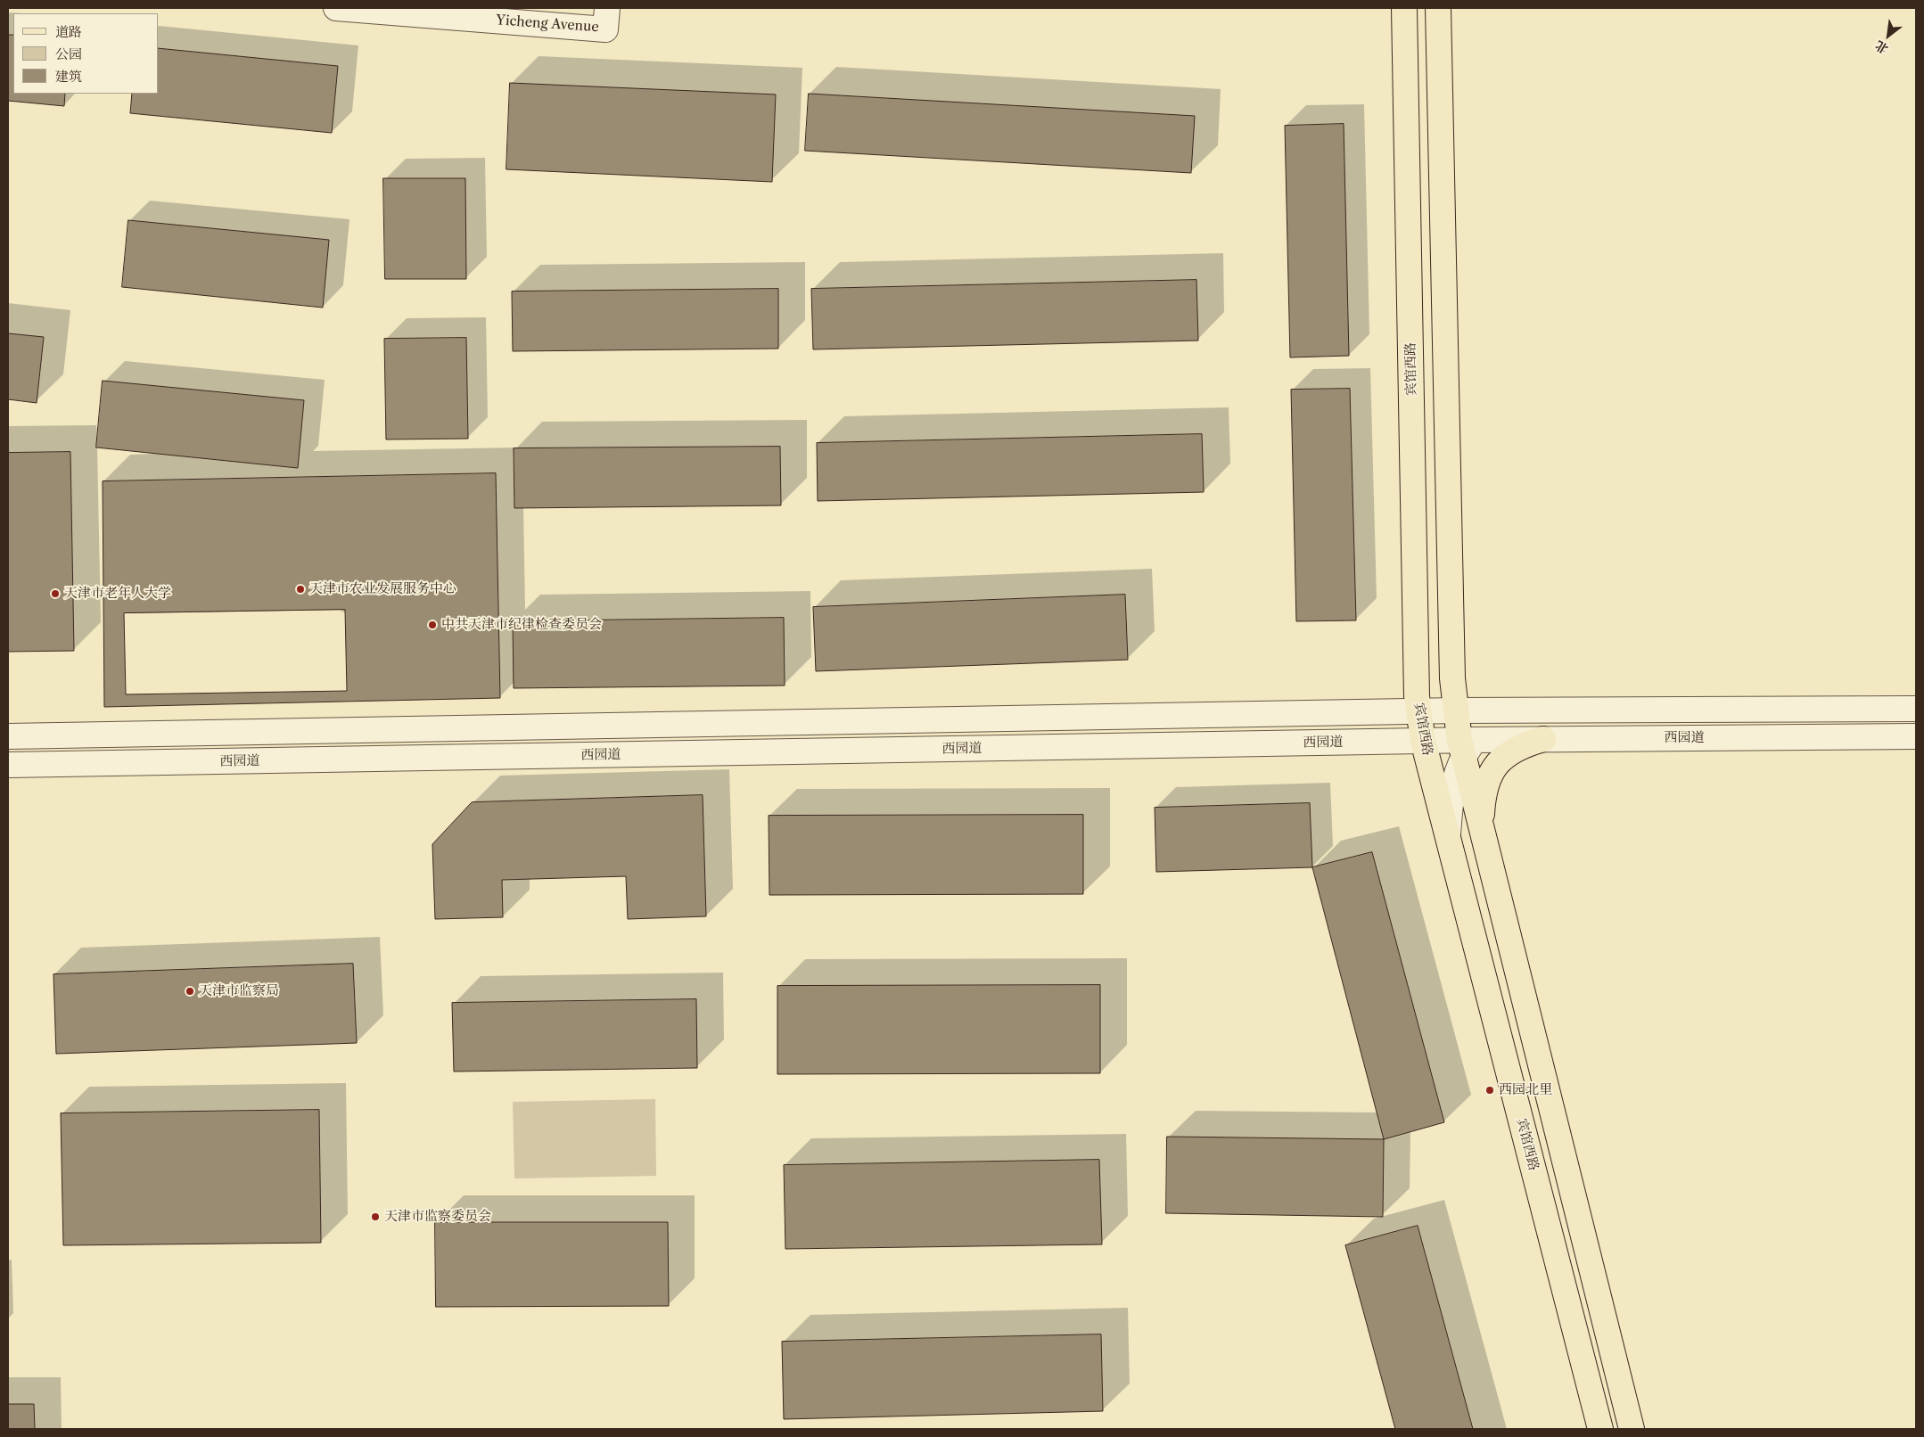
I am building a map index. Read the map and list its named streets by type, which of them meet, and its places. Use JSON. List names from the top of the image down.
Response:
{
  "streets": {
    "main road": ["宾馆西路"],
    "street": ["Yicheng Avenue", "西园道"]
  },
  "crossings": [
    ["宾馆西路", "西园道"]
  ],
  "places": [
    "天津市农业发展服务中心",
    "天津市老年人大学",
    "中共天津市纪律检查委员会",
    "天津市监察局",
    "西园北里",
    "天津市监察委员会"
  ],
  "legend": ["道路", "公园", "建筑"],
  "north": "bottom left"
}
